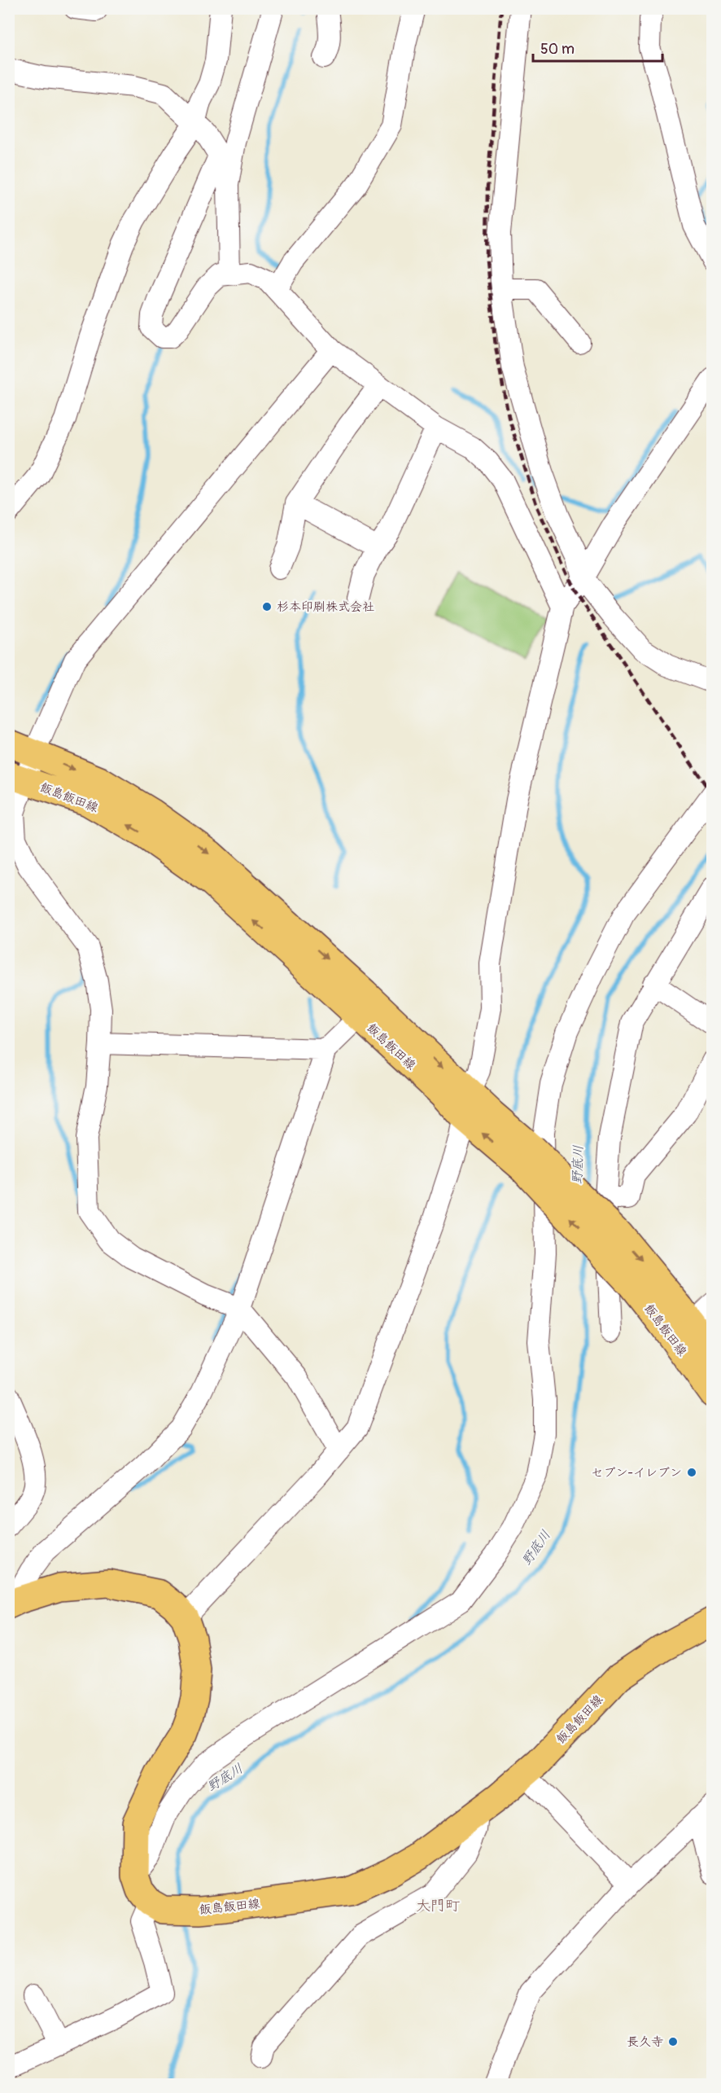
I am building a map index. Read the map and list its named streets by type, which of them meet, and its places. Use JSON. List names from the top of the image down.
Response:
{
  "streets": {
    "main road": ["飯島飯田線"]
  },
  "districts": ["大門町"],
  "water": ["野底川"],
  "places": ["杉本印刷株式会社", "セブン-イレブン", "長久寺"],
  "scale_bar": "50 m"
}
